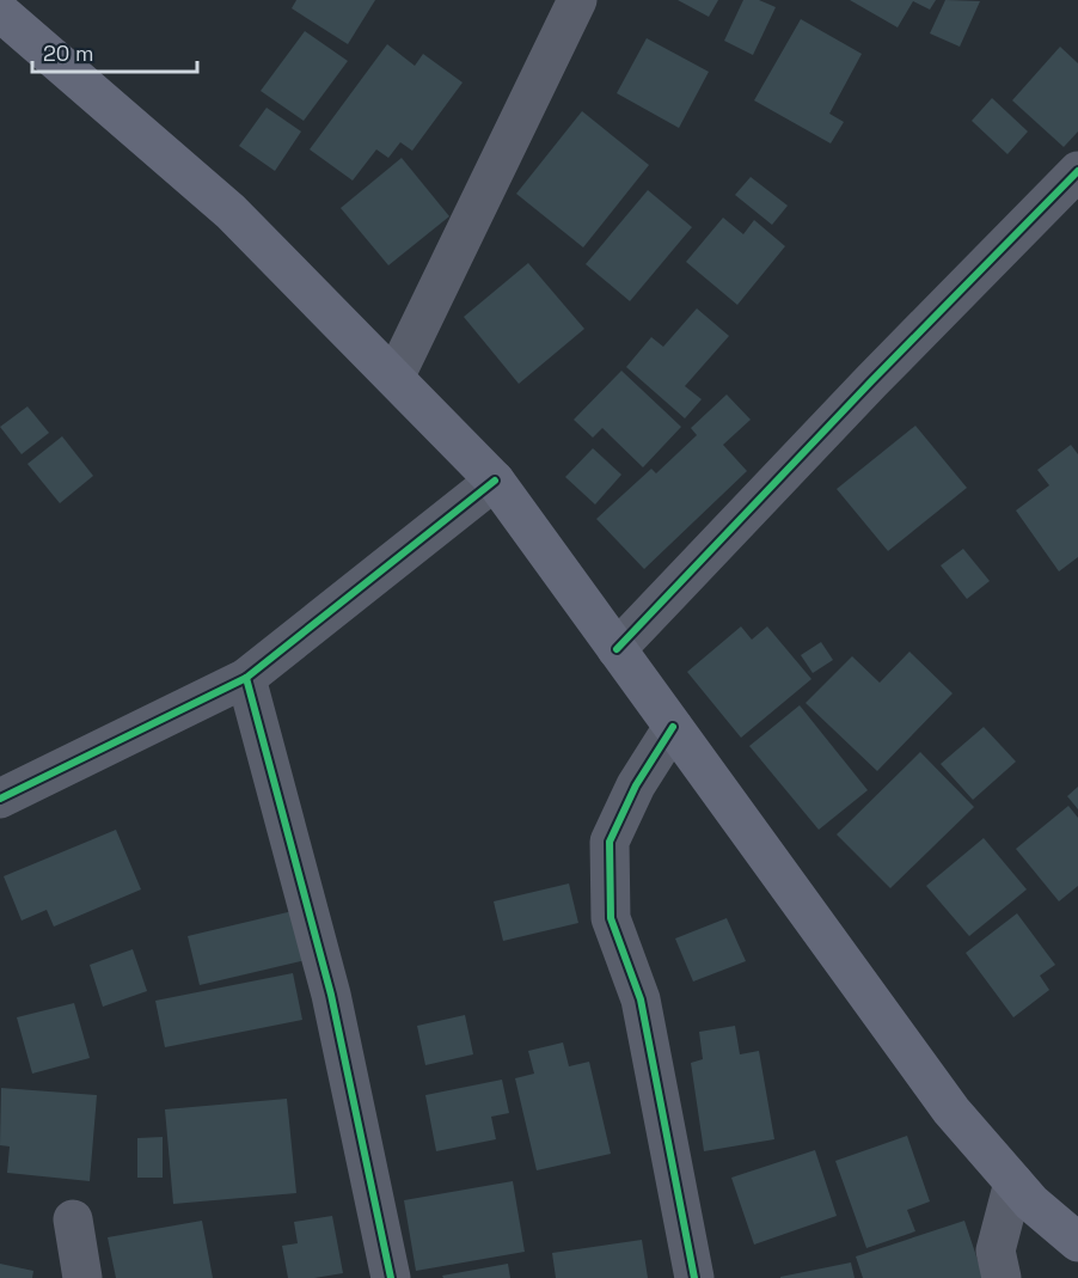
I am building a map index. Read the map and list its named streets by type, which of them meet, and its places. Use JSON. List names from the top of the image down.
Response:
{
  "scale_bar": "20 m"
}
